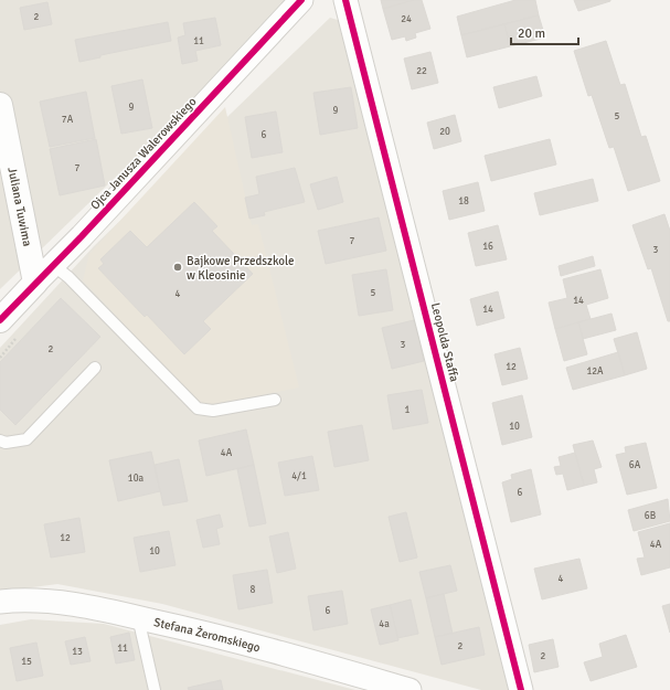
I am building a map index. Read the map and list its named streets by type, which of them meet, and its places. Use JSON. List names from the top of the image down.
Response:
{
  "streets": {
    "street": [
      "Ojca Janusza Walerowskiego",
      "Juliana Tuwima",
      "Leopolda Staffa",
      "Stefana Żeromskiego"
    ]
  },
  "crossings": [
    ["Ojca Janusza Walerowskiego", "Juliana Tuwima"]
  ],
  "places": ["Bajkowe Przedszkole w Kleosinie"],
  "house_numbers": [
    "2",
    "24",
    "11",
    "22",
    "9",
    "9",
    "5",
    "7A",
    "20",
    "6",
    "7",
    "18",
    "7",
    "16",
    "3",
    "5",
    "4",
    "14",
    "14",
    "3",
    "2",
    "12",
    "12A",
    "1",
    "10",
    "4A",
    "6A",
    "4/1",
    "10a",
    "6",
    "6B",
    "12",
    "4A",
    "10",
    "4",
    "8",
    "6",
    "4a",
    "2",
    "11",
    "13",
    "2",
    "15"
  ],
  "scale_bar": "20 m"
}
